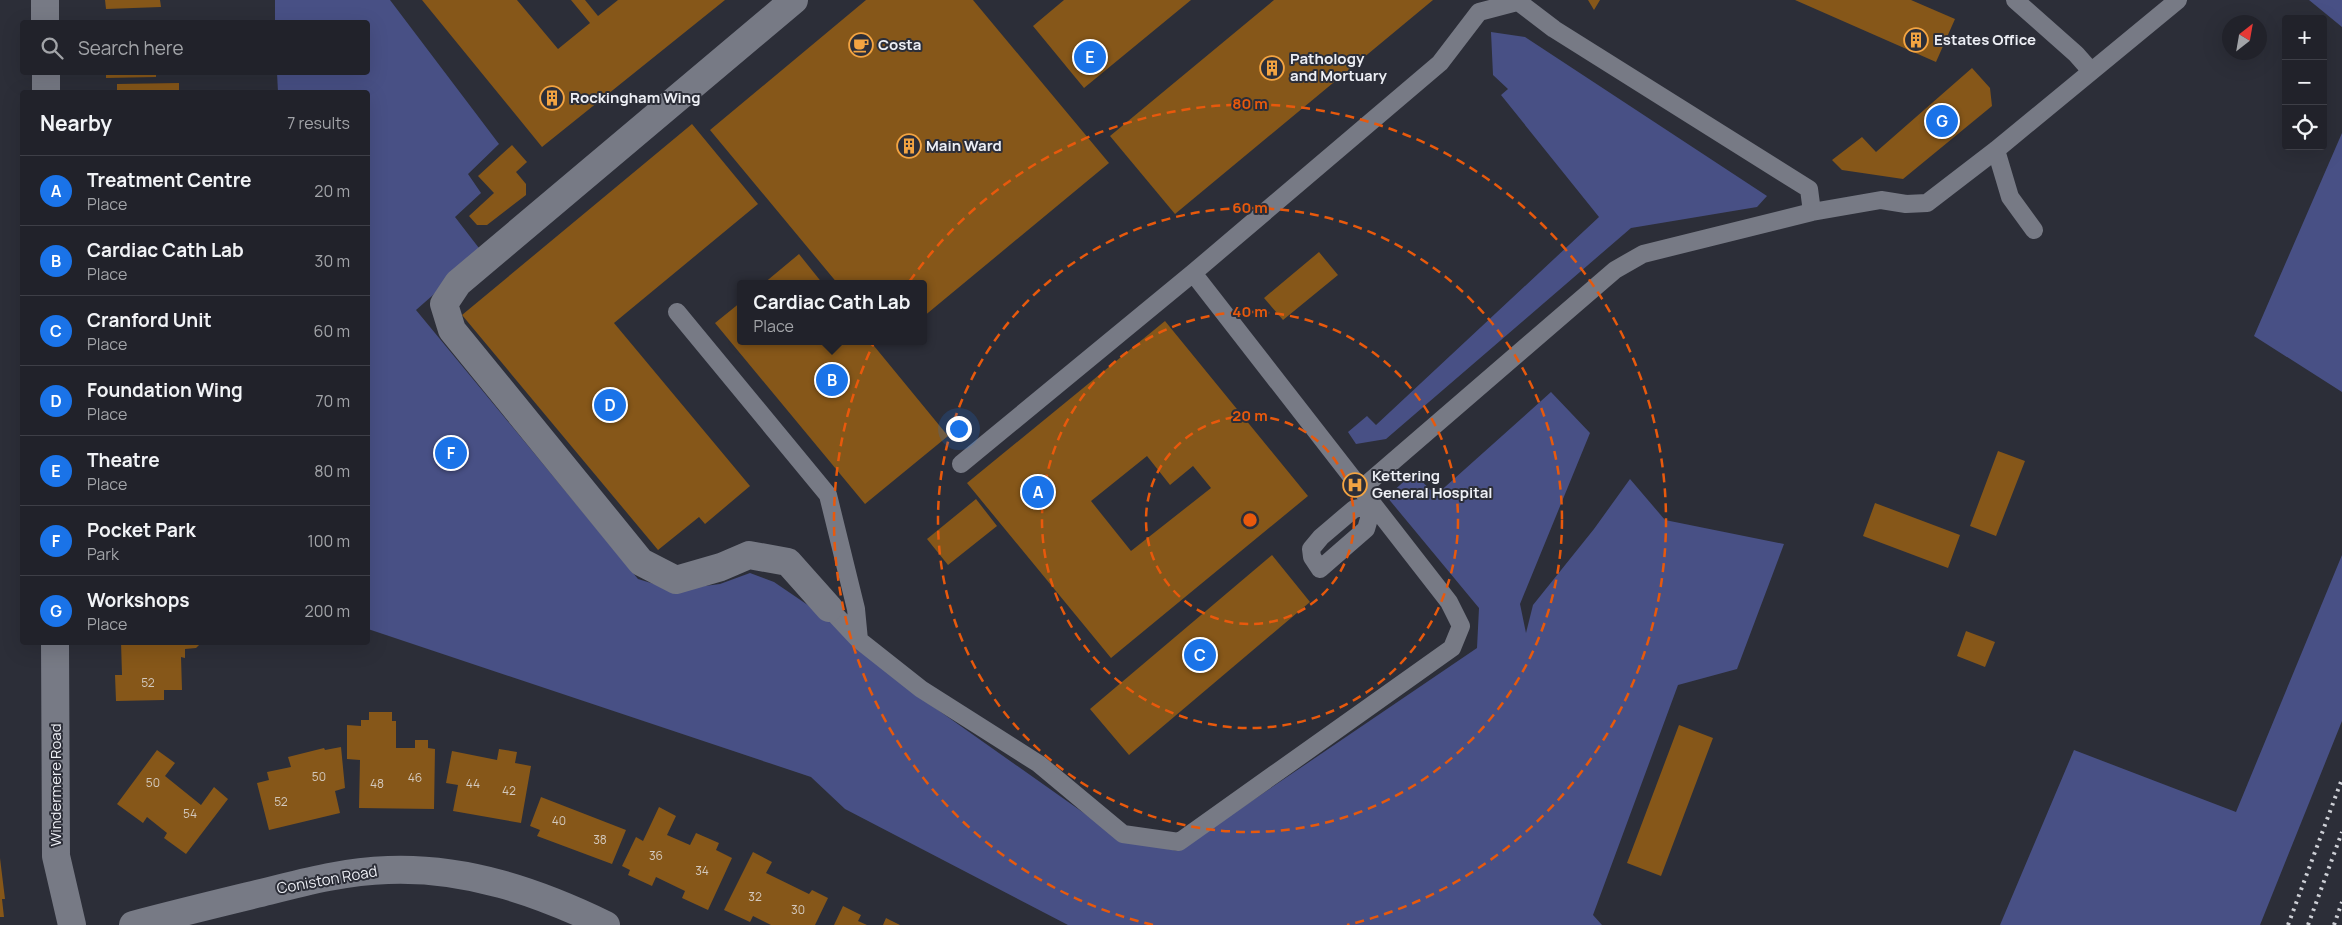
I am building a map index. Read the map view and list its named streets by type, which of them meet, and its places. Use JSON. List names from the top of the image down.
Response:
{
  "streets": {
    "street": ["Windermere Road", "Coniston Road"]
  },
  "places": {
    "building": [
      "Estates Office",
      "Pathology and Mortuary",
      "Rockingham Wing",
      "Main Ward"
    ],
    "cafe": ["Costa"],
    "hospital": ["Kettering General Hospital"]
  },
  "house_numbers": [
    "52",
    "50",
    "46",
    "50",
    "48",
    "44",
    "42",
    "52",
    "54",
    "40",
    "38",
    "36",
    "34",
    "32",
    "30"
  ],
  "north": "top right",
  "page": {
    "map_buttons": ["+", "−"],
    "search": "Search here",
    "pins": [
      "E",
      "G",
      "B",
      "D",
      "F",
      "A",
      "C"
    ],
    "heading": ["Nearby", "7 results"],
    "list": [
      {
        "mark": "A",
        "name": "Treatment Centre",
        "note": "Place",
        "value": "20 m"
      },
      {
        "mark": "B",
        "name": "Cardiac Cath Lab",
        "note": "Place",
        "value": "30 m"
      },
      {
        "mark": "C",
        "name": "Cranford Unit",
        "note": "Place",
        "value": "60 m"
      },
      {
        "mark": "D",
        "name": "Foundation Wing",
        "note": "Place",
        "value": "70 m"
      },
      {
        "mark": "E",
        "name": "Theatre",
        "note": "Place",
        "value": "80 m"
      },
      {
        "mark": "F",
        "name": "Pocket Park",
        "note": "Park",
        "value": "100 m"
      },
      {
        "mark": "G",
        "name": "Workshops",
        "note": "Place",
        "value": "200 m"
      }
    ],
    "popup": ["Cardiac Cath Lab", "Place"]
  },
  "rings": [
    "80 m",
    "60 m",
    "40 m",
    "20 m"
  ]
}
